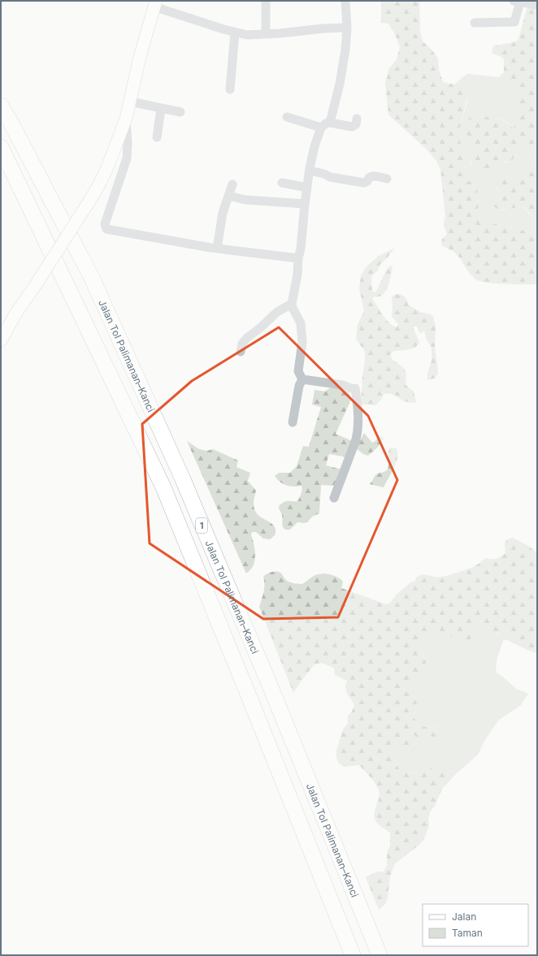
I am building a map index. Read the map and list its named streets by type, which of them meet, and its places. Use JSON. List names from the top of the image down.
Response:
{
  "streets": {
    "highway": ["Jalan Tol Palimanan–Kanci", "1"]
  },
  "legend": ["Jalan", "Taman"]
}
